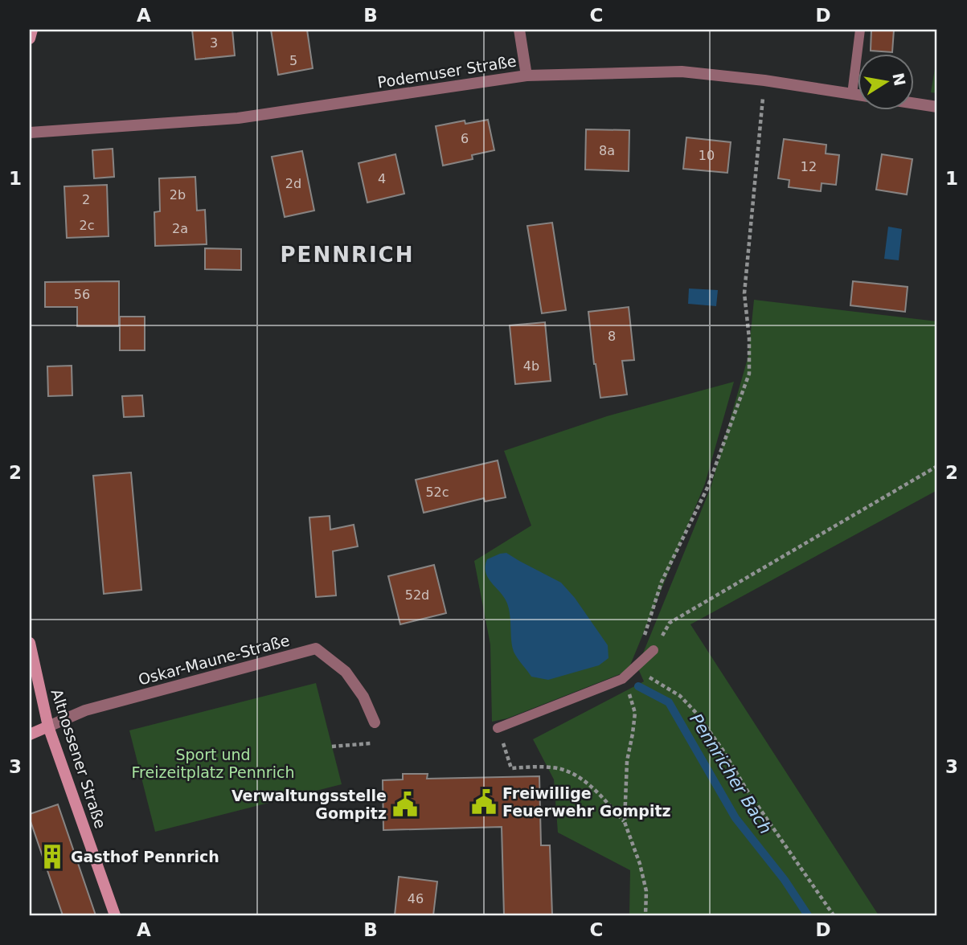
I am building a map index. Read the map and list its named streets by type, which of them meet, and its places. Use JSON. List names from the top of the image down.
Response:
{
  "streets": {
    "street": ["Podemuser Straße", "Oskar-Maune-Straße", "Altnossener Straße"]
  },
  "crossings": [
    ["Oskar-Maune-Straße", "Altnossener Straße"]
  ],
  "districts": ["PENNRICH"],
  "water": ["Pennricher Bach"],
  "parks": ["Sport und Freizeitplatz Pennrich"],
  "places": {
    "public building": ["Freiwillige Feuerwehr Gompitz", "Verwaltungsstelle Gompitz"],
    "building": ["Gasthof Pennrich"]
  },
  "house_numbers": [
    "3",
    "5",
    "6",
    "8a",
    "10",
    "12",
    "4",
    "2d",
    "2b",
    "2",
    "2c",
    "2a",
    "56",
    "8",
    "4b",
    "52c",
    "52d",
    "46"
  ],
  "north": "right",
  "grid": {
    "columns": [
      "A",
      "B",
      "C",
      "D"
    ],
    "rows": ["1", "2", "3"]
  }
}
